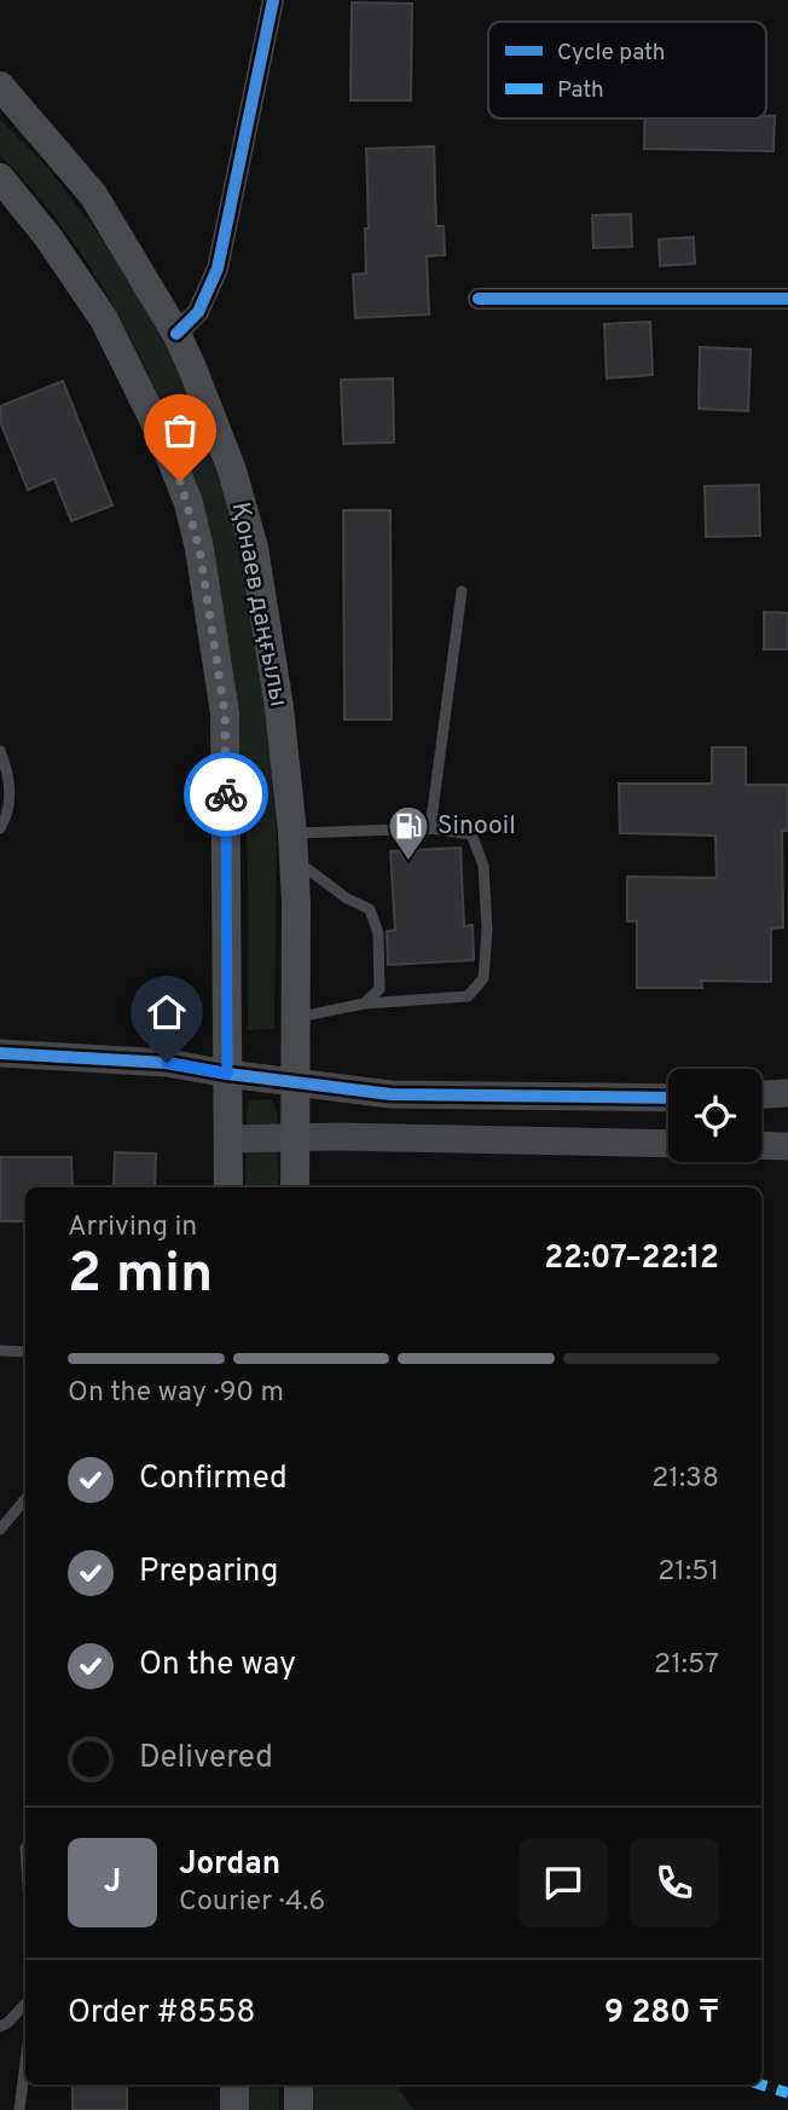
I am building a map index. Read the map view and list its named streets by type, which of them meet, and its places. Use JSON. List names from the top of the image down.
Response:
{
  "streets": {
    "main road": ["Қонаев даңғылы"]
  },
  "places": {
    "fuel station": ["Sinooil"]
  },
  "legend": ["Cycle path", "Path"],
  "page": {
    "heading": ["2 min", "Arriving in", "22:07–22:12"],
    "panel": [
      "Jordan",
      "Courier · 4.6",
      "Order #8558",
      "9 280 ₸"
    ],
    "bar": "On the way · 90 m",
    "list": [
      ["Confirmed", "21:38"],
      ["Preparing", "21:51"],
      ["On the way", "21:57"],
      "Delivered"
    ],
    "round": "J"
  }
}
